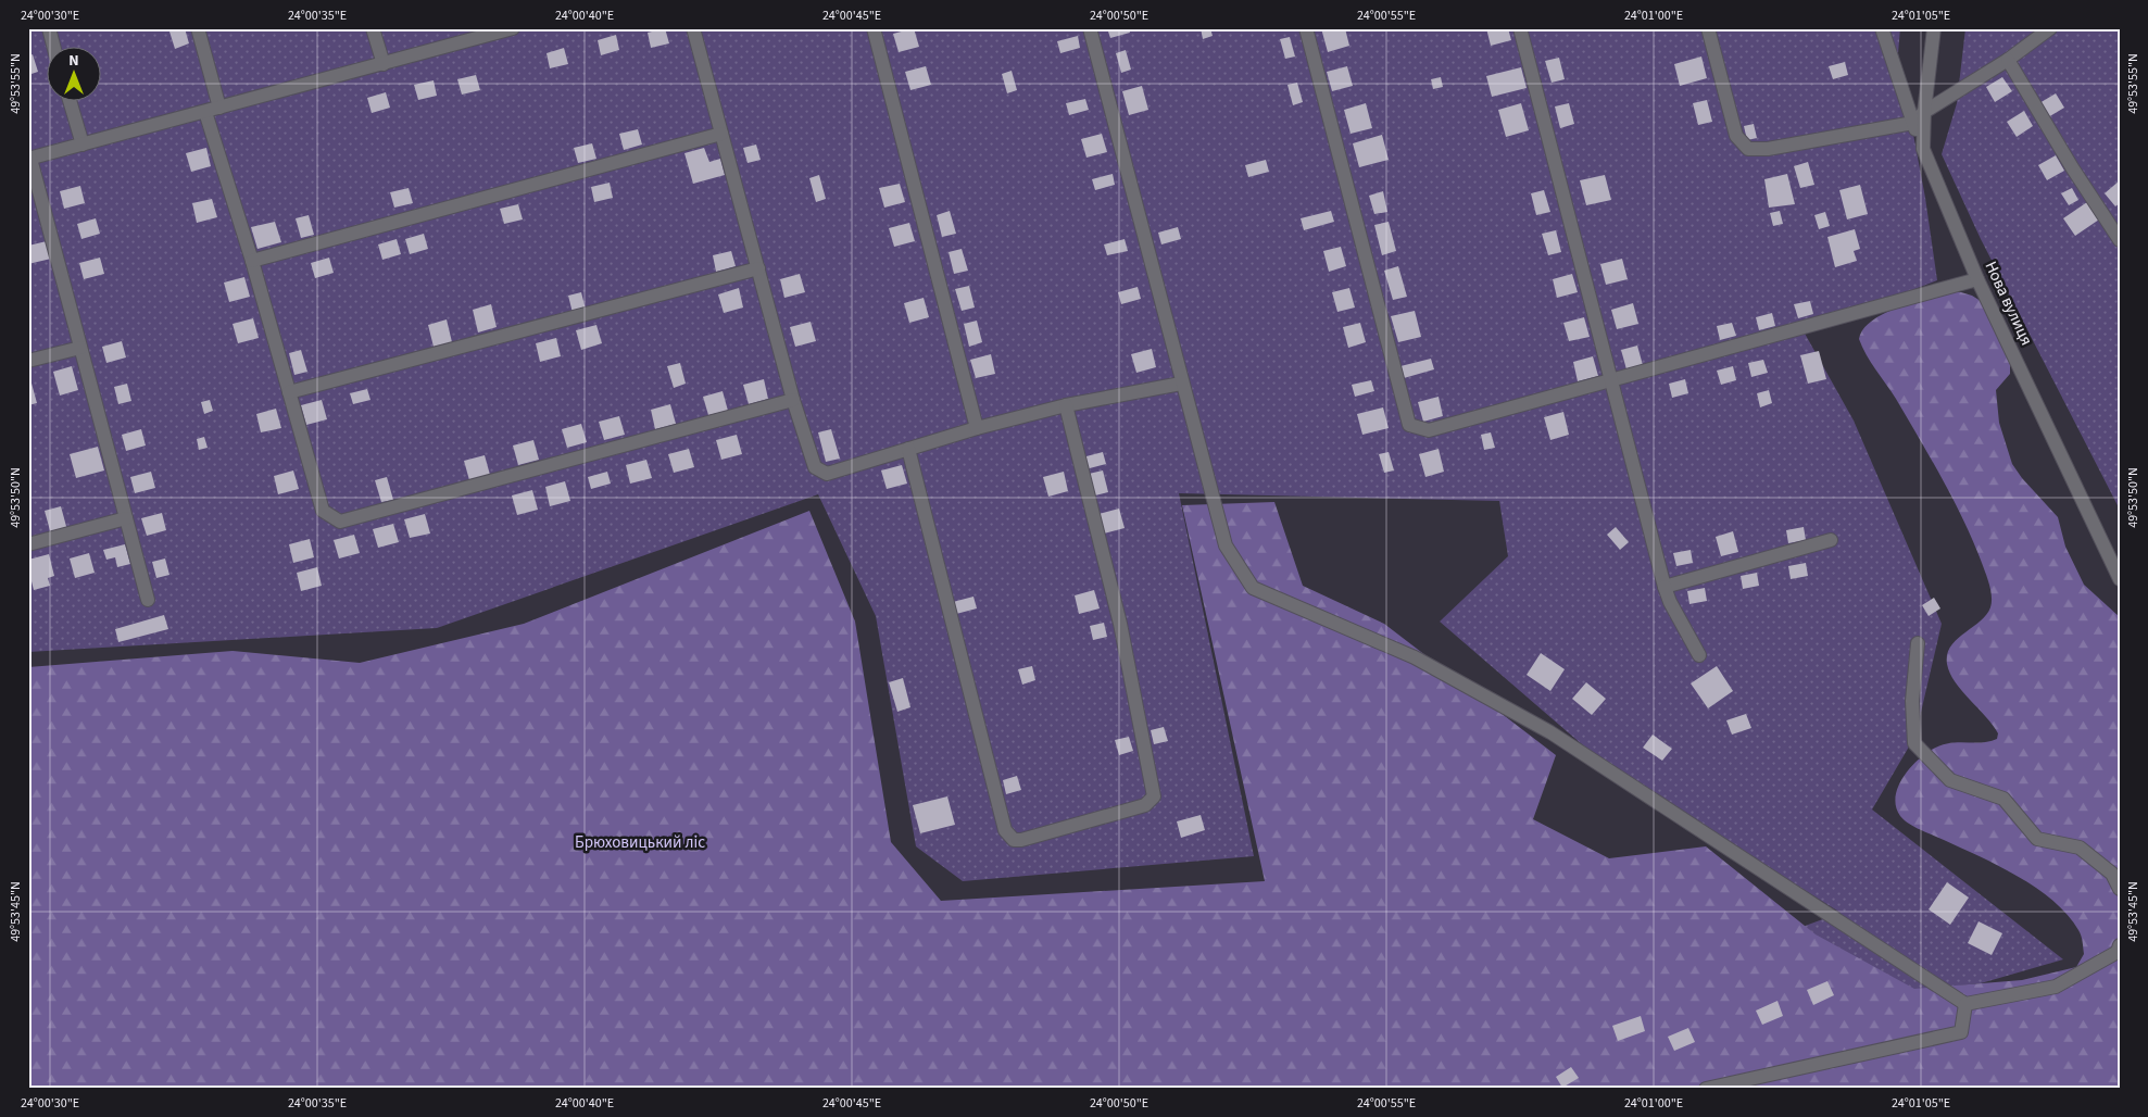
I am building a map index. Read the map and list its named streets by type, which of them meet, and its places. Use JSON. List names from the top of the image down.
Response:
{
  "streets": {
    "street": ["Нова вулиця"]
  },
  "parks": ["Брюховицький ліс"],
  "north": "top",
  "coordinates": [
    "24°00'30\"E",
    "24°00'35\"E",
    "24°00'40\"E",
    "24°00'45\"E",
    "24°00'50\"E",
    "24°00'55\"E",
    "24°01'00\"E",
    "24°01'05\"E",
    "49°53'55\"N",
    "49°53'50\"N",
    "49°53'45\"N"
  ]
}
